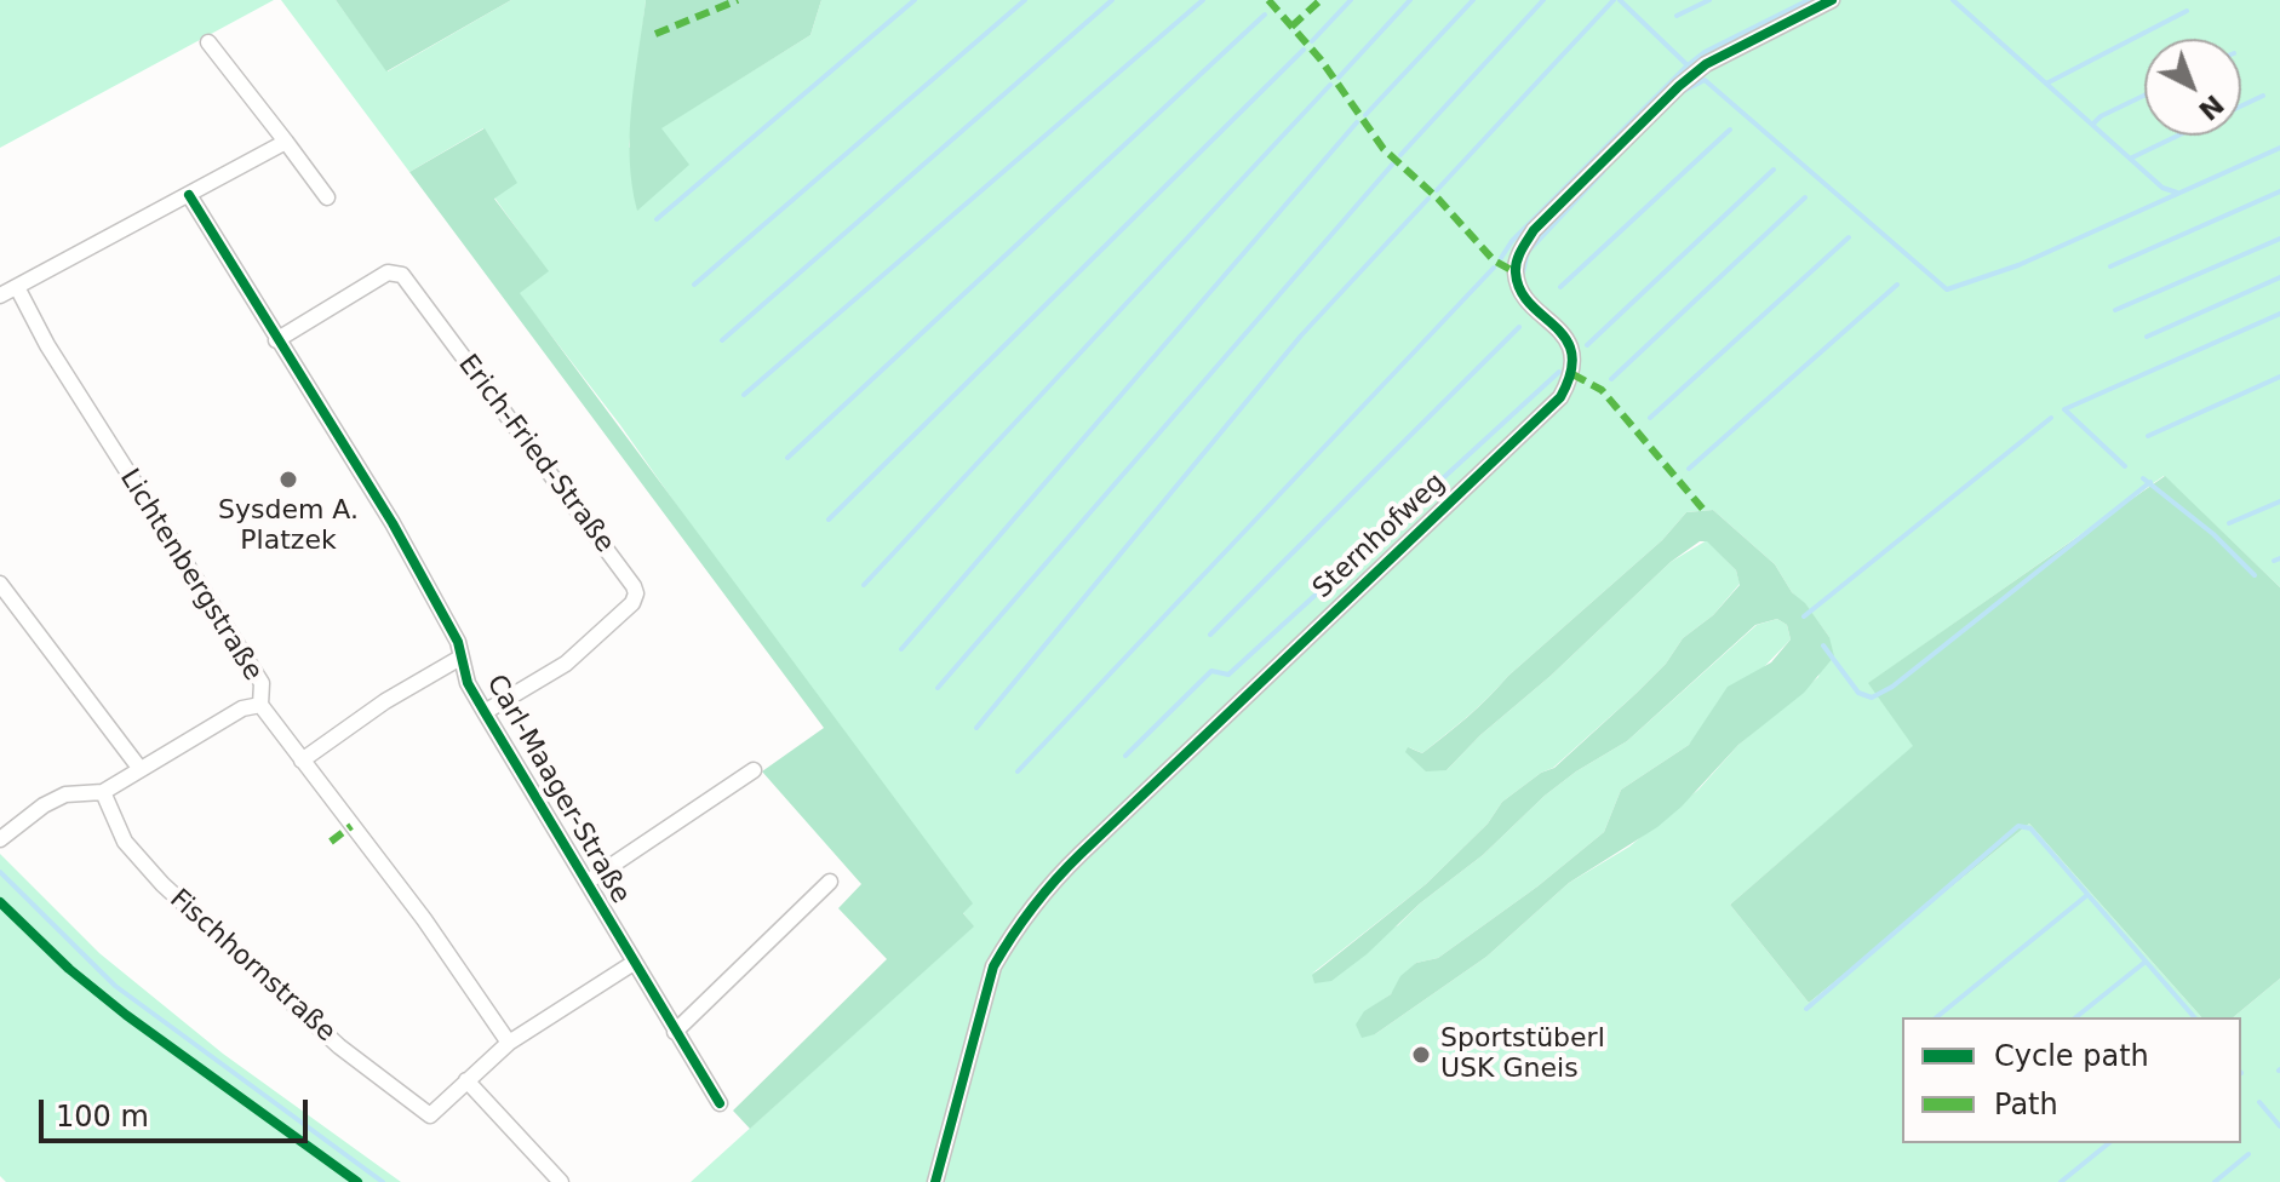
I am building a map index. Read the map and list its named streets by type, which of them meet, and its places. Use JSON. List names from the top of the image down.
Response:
{
  "streets": {
    "street": [
      "Erich-Fried-Straße",
      "Sternhofweg",
      "Lichtenbergstraße",
      "Carl-Maager-Straße",
      "Fischhornstraße"
    ]
  },
  "crossings": [
    ["Erich-Fried-Straße", "Carl-Maager-Straße"]
  ],
  "places": ["Sysdem A. Platzek", "Sportstüberl USK Gneis"],
  "legend": ["Cycle path", "Path"],
  "scale_bar": "100 m",
  "north": "bottom right"
}
